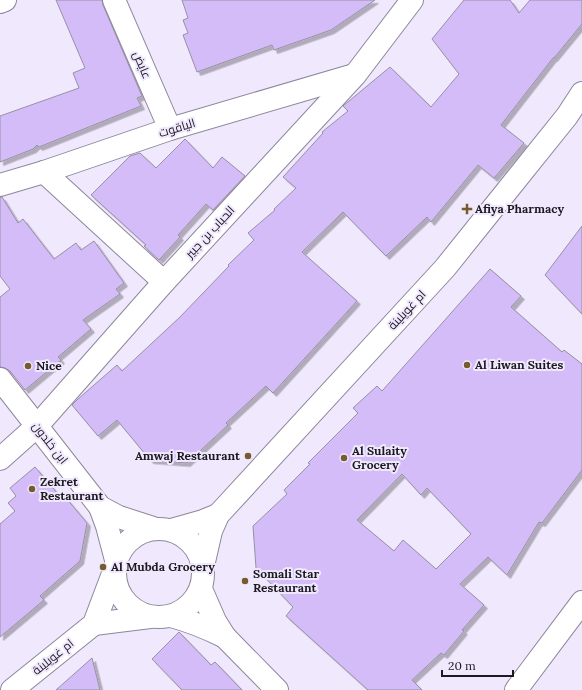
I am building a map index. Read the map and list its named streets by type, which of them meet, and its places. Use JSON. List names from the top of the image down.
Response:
{
  "streets": {
    "street": [
      "عايض",
      "الياقوت",
      "الحباب بن جبير",
      "ام غويلينة",
      "ابن خلدون"
    ]
  },
  "crossings": [
    ["عايض", "الياقوت"],
    ["الياقوت", "الحباب بن جبير"],
    ["الحباب بن جبير", "ابن خلدون"],
    ["ام غويلينة", "ابن خلدون"]
  ],
  "places": {
    "health": ["Afiya Pharmacy"],
    "other": [
      "Al Liwan Suites",
      "Nice",
      "Amwaj Restaurant",
      "Al Sulaity Grocery",
      "Zekret Restaurant",
      "Al Mubda Grocery",
      "Somali Star Restaurant"
    ]
  },
  "scale_bar": "20 m"
}
